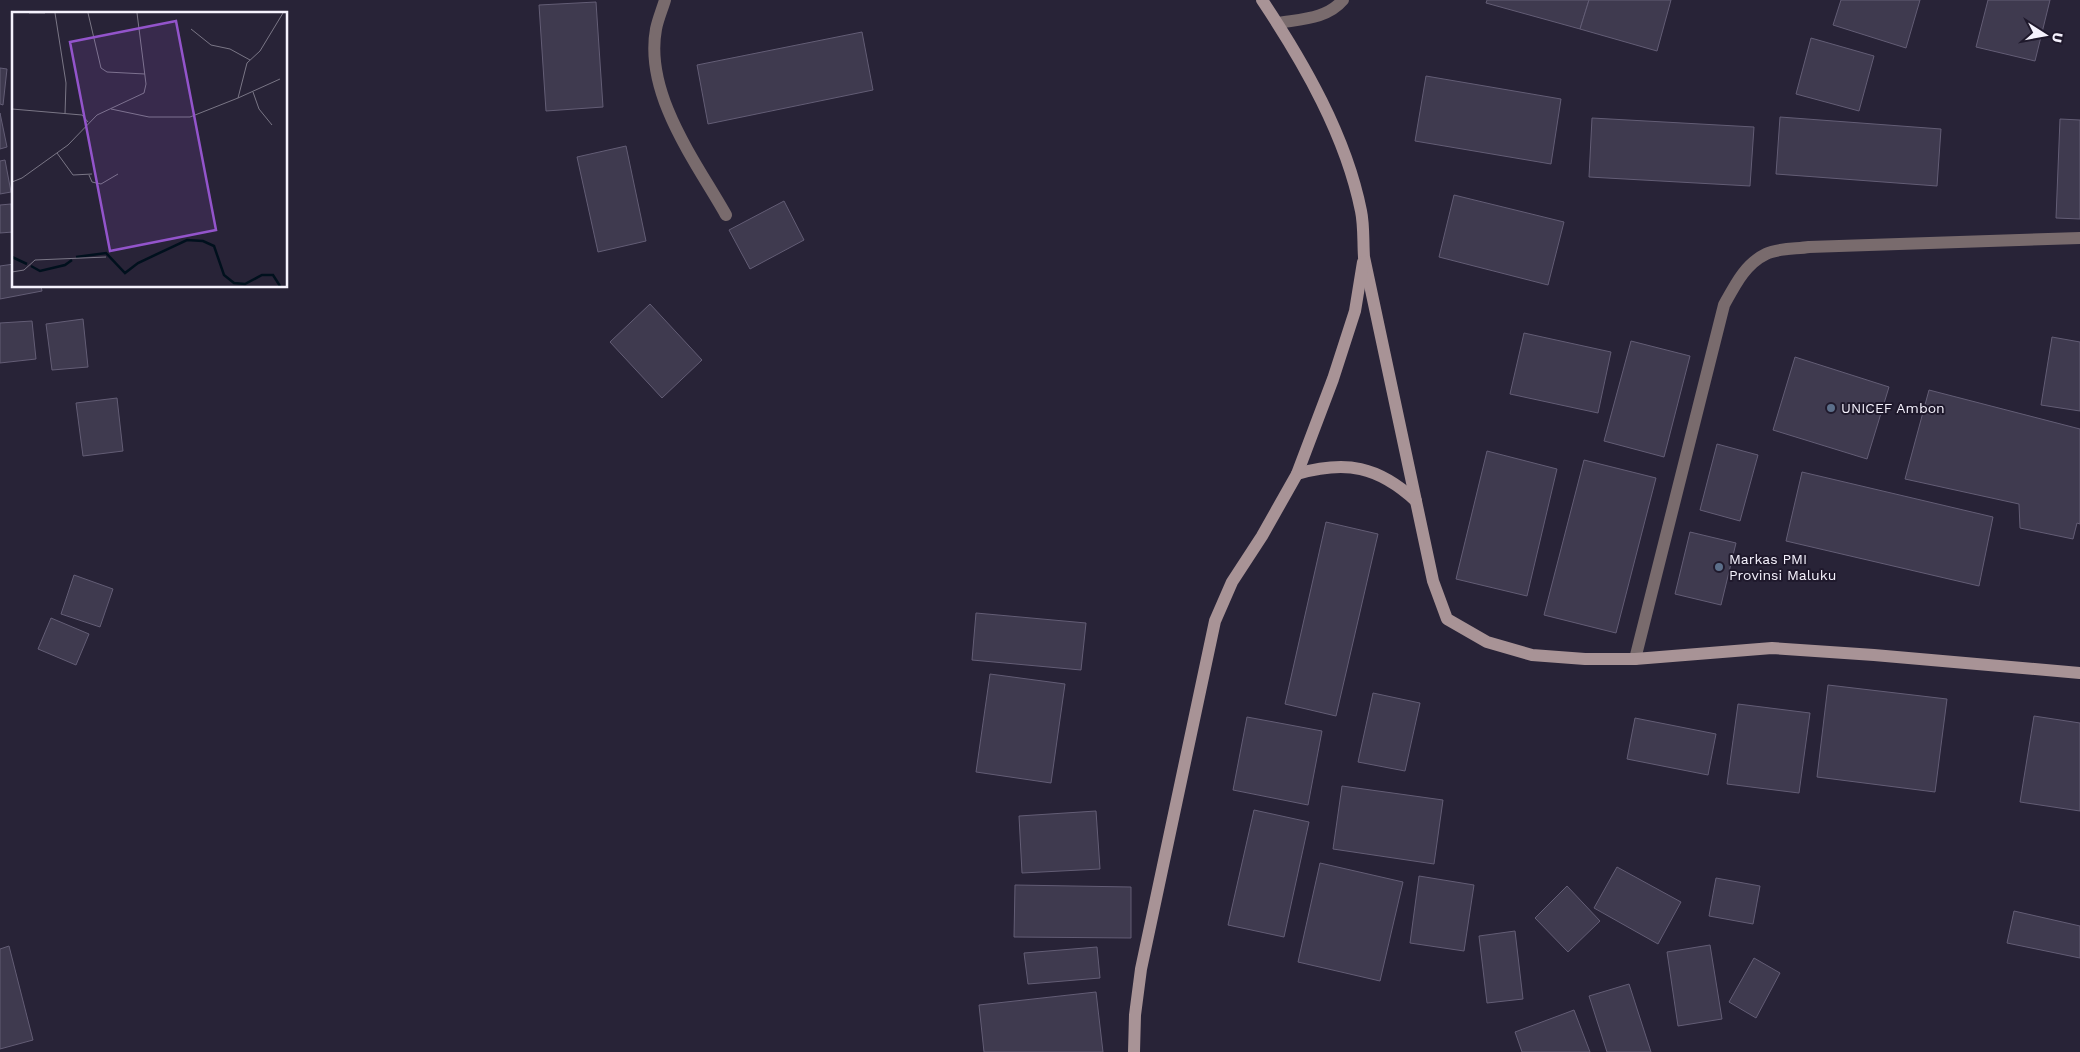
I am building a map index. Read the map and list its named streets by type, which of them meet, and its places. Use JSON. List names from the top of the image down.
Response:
{
  "places": ["UNICEF Ambon", "Markas PMI Provinsi Maluku"],
  "north": "right"
}
